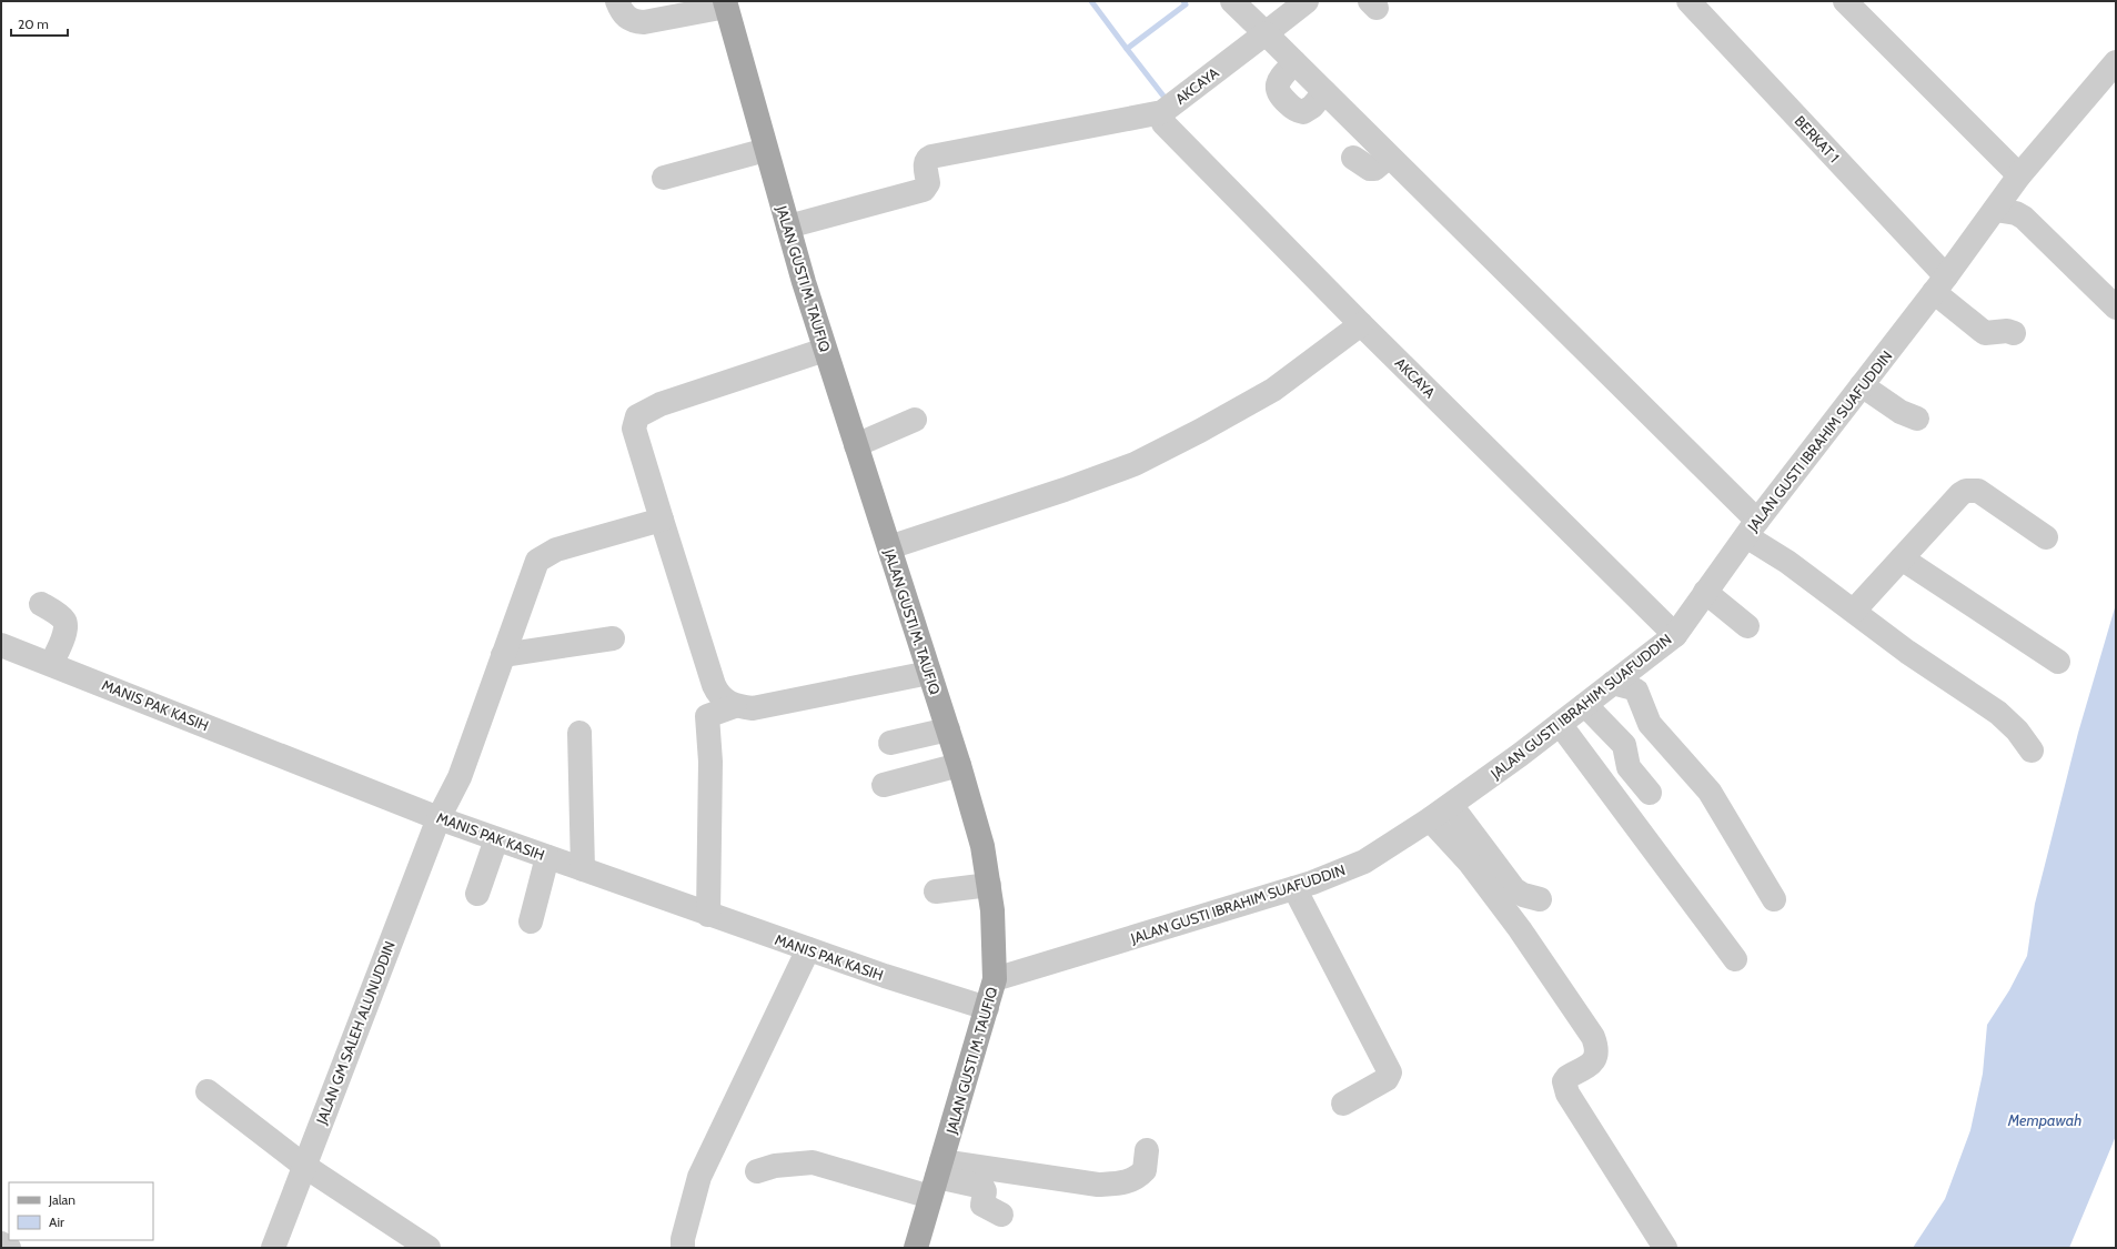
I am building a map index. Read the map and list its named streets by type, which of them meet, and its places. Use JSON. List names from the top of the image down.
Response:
{
  "streets": {
    "main road": ["JALAN GUSTI M. TAUFIQ"],
    "street": [
      "AKCAYA",
      "BERKAT 1",
      "JALAN GUSTI IBRAHIM SUAFUDDIN",
      "MANIS PAK KASIH",
      "JALAN GM SALEH ALUNUDDIN"
    ]
  },
  "crossings": [
    ["AKCAYA", "JALAN GUSTI IBRAHIM SUAFUDDIN"],
    ["BERKAT 1", "JALAN GUSTI IBRAHIM SUAFUDDIN"],
    ["JALAN GUSTI M. TAUFIQ", "JALAN GUSTI IBRAHIM SUAFUDDIN"],
    ["JALAN GUSTI M. TAUFIQ", "MANIS PAK KASIH"],
    ["MANIS PAK KASIH", "JALAN GM SALEH ALUNUDDIN"]
  ],
  "water": ["Mempawah"],
  "legend": ["Jalan", "Air"],
  "scale_bar": "20 m"
}
